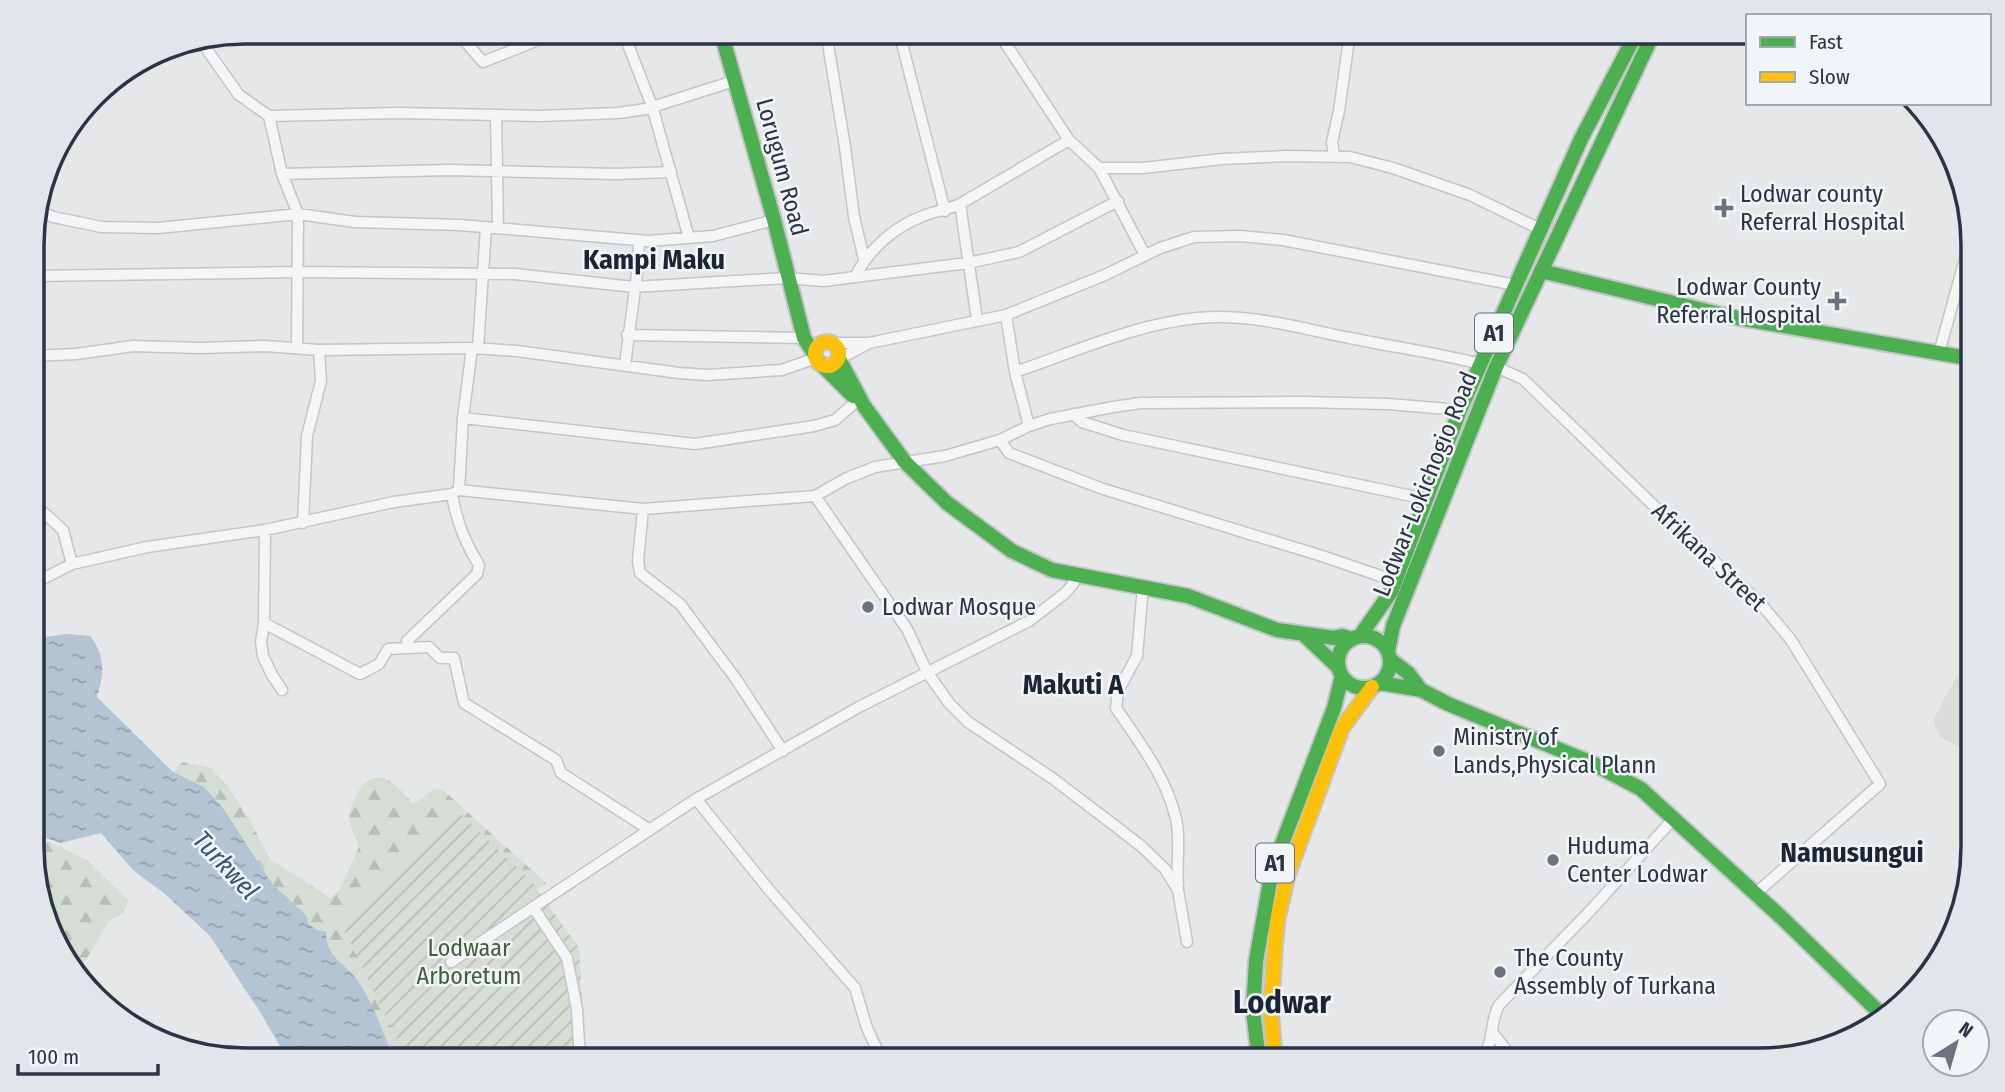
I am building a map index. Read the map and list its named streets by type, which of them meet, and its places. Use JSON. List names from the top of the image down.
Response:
{
  "streets": {
    "main road": ["Lorugum Road", "A1", "Lodwar-Lokichogio Road"],
    "street": ["Afrikana Street"]
  },
  "crossings": [
    ["A1", "Lodwar-Lokichogio Road"],
    ["Lodwar-Lokichogio Road", "Afrikana Street"]
  ],
  "districts": [
    "Kampi Maku",
    "Makuti A",
    "Namusungui",
    "Lodwar"
  ],
  "water": ["Turkwel"],
  "parks": ["Lodwaar Arboretum"],
  "places": {
    "health": ["Lodwar county Referral Hospital", "Lodwar County Referral Hospital"],
    "other": [
      "Lodwar Mosque",
      "Ministry of Lands,Physical Plann",
      "Huduma Center Lodwar",
      "The County Assembly of Turkana"
    ]
  },
  "legend": ["Fast", "Slow"],
  "scale_bar": "100 m",
  "north": "top right"
}
